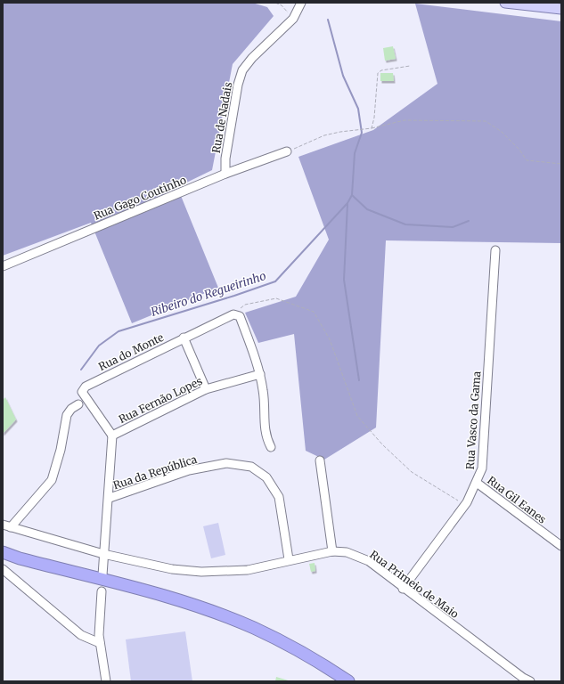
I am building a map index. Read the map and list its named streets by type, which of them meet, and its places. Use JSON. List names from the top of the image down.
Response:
{
  "streets": {
    "street": [
      "Rua de Nadais",
      "Rua Gago Coutinho",
      "Rua do Monte",
      "Rua Fernão Lopes",
      "Rua Vasco da Gama",
      "Rua da República",
      "Rua Gil Eanes",
      "Rua Primeio de Maio"
    ]
  },
  "crossings": [
    ["Rua de Nadais", "Rua Gago Coutinho"],
    ["Rua do Monte", "Rua Fernão Lopes"],
    ["Rua Vasco da Gama", "Rua Gil Eanes"],
    ["Rua Vasco da Gama", "Rua Primeio de Maio"],
    ["Rua da República", "Rua Primeio de Maio"]
  ],
  "water": ["Ribeiro do Regueirinho"]
}
